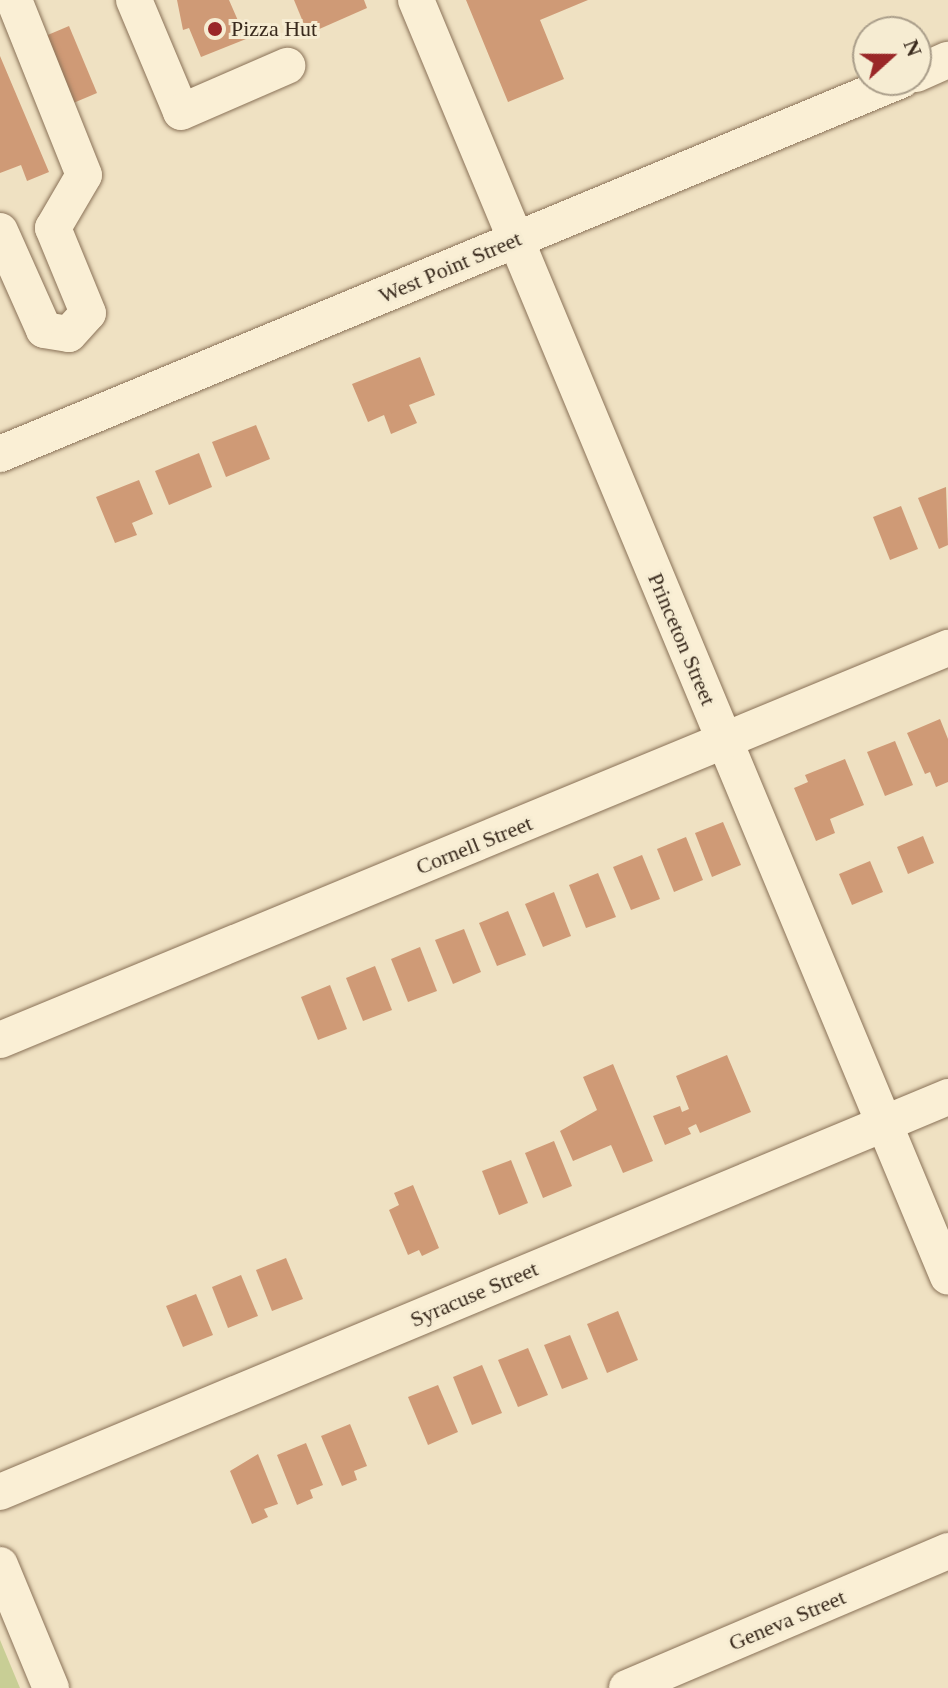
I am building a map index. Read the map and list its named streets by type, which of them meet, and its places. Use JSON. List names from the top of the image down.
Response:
{
  "streets": {
    "street": [
      "West Point Street",
      "Princeton Street",
      "Cornell Street",
      "Syracuse Street",
      "Geneva Street"
    ]
  },
  "crossings": [
    ["West Point Street", "Princeton Street"],
    ["Princeton Street", "Cornell Street"],
    ["Princeton Street", "Syracuse Street"]
  ],
  "places": ["Pizza Hut"],
  "north": "right"
}
